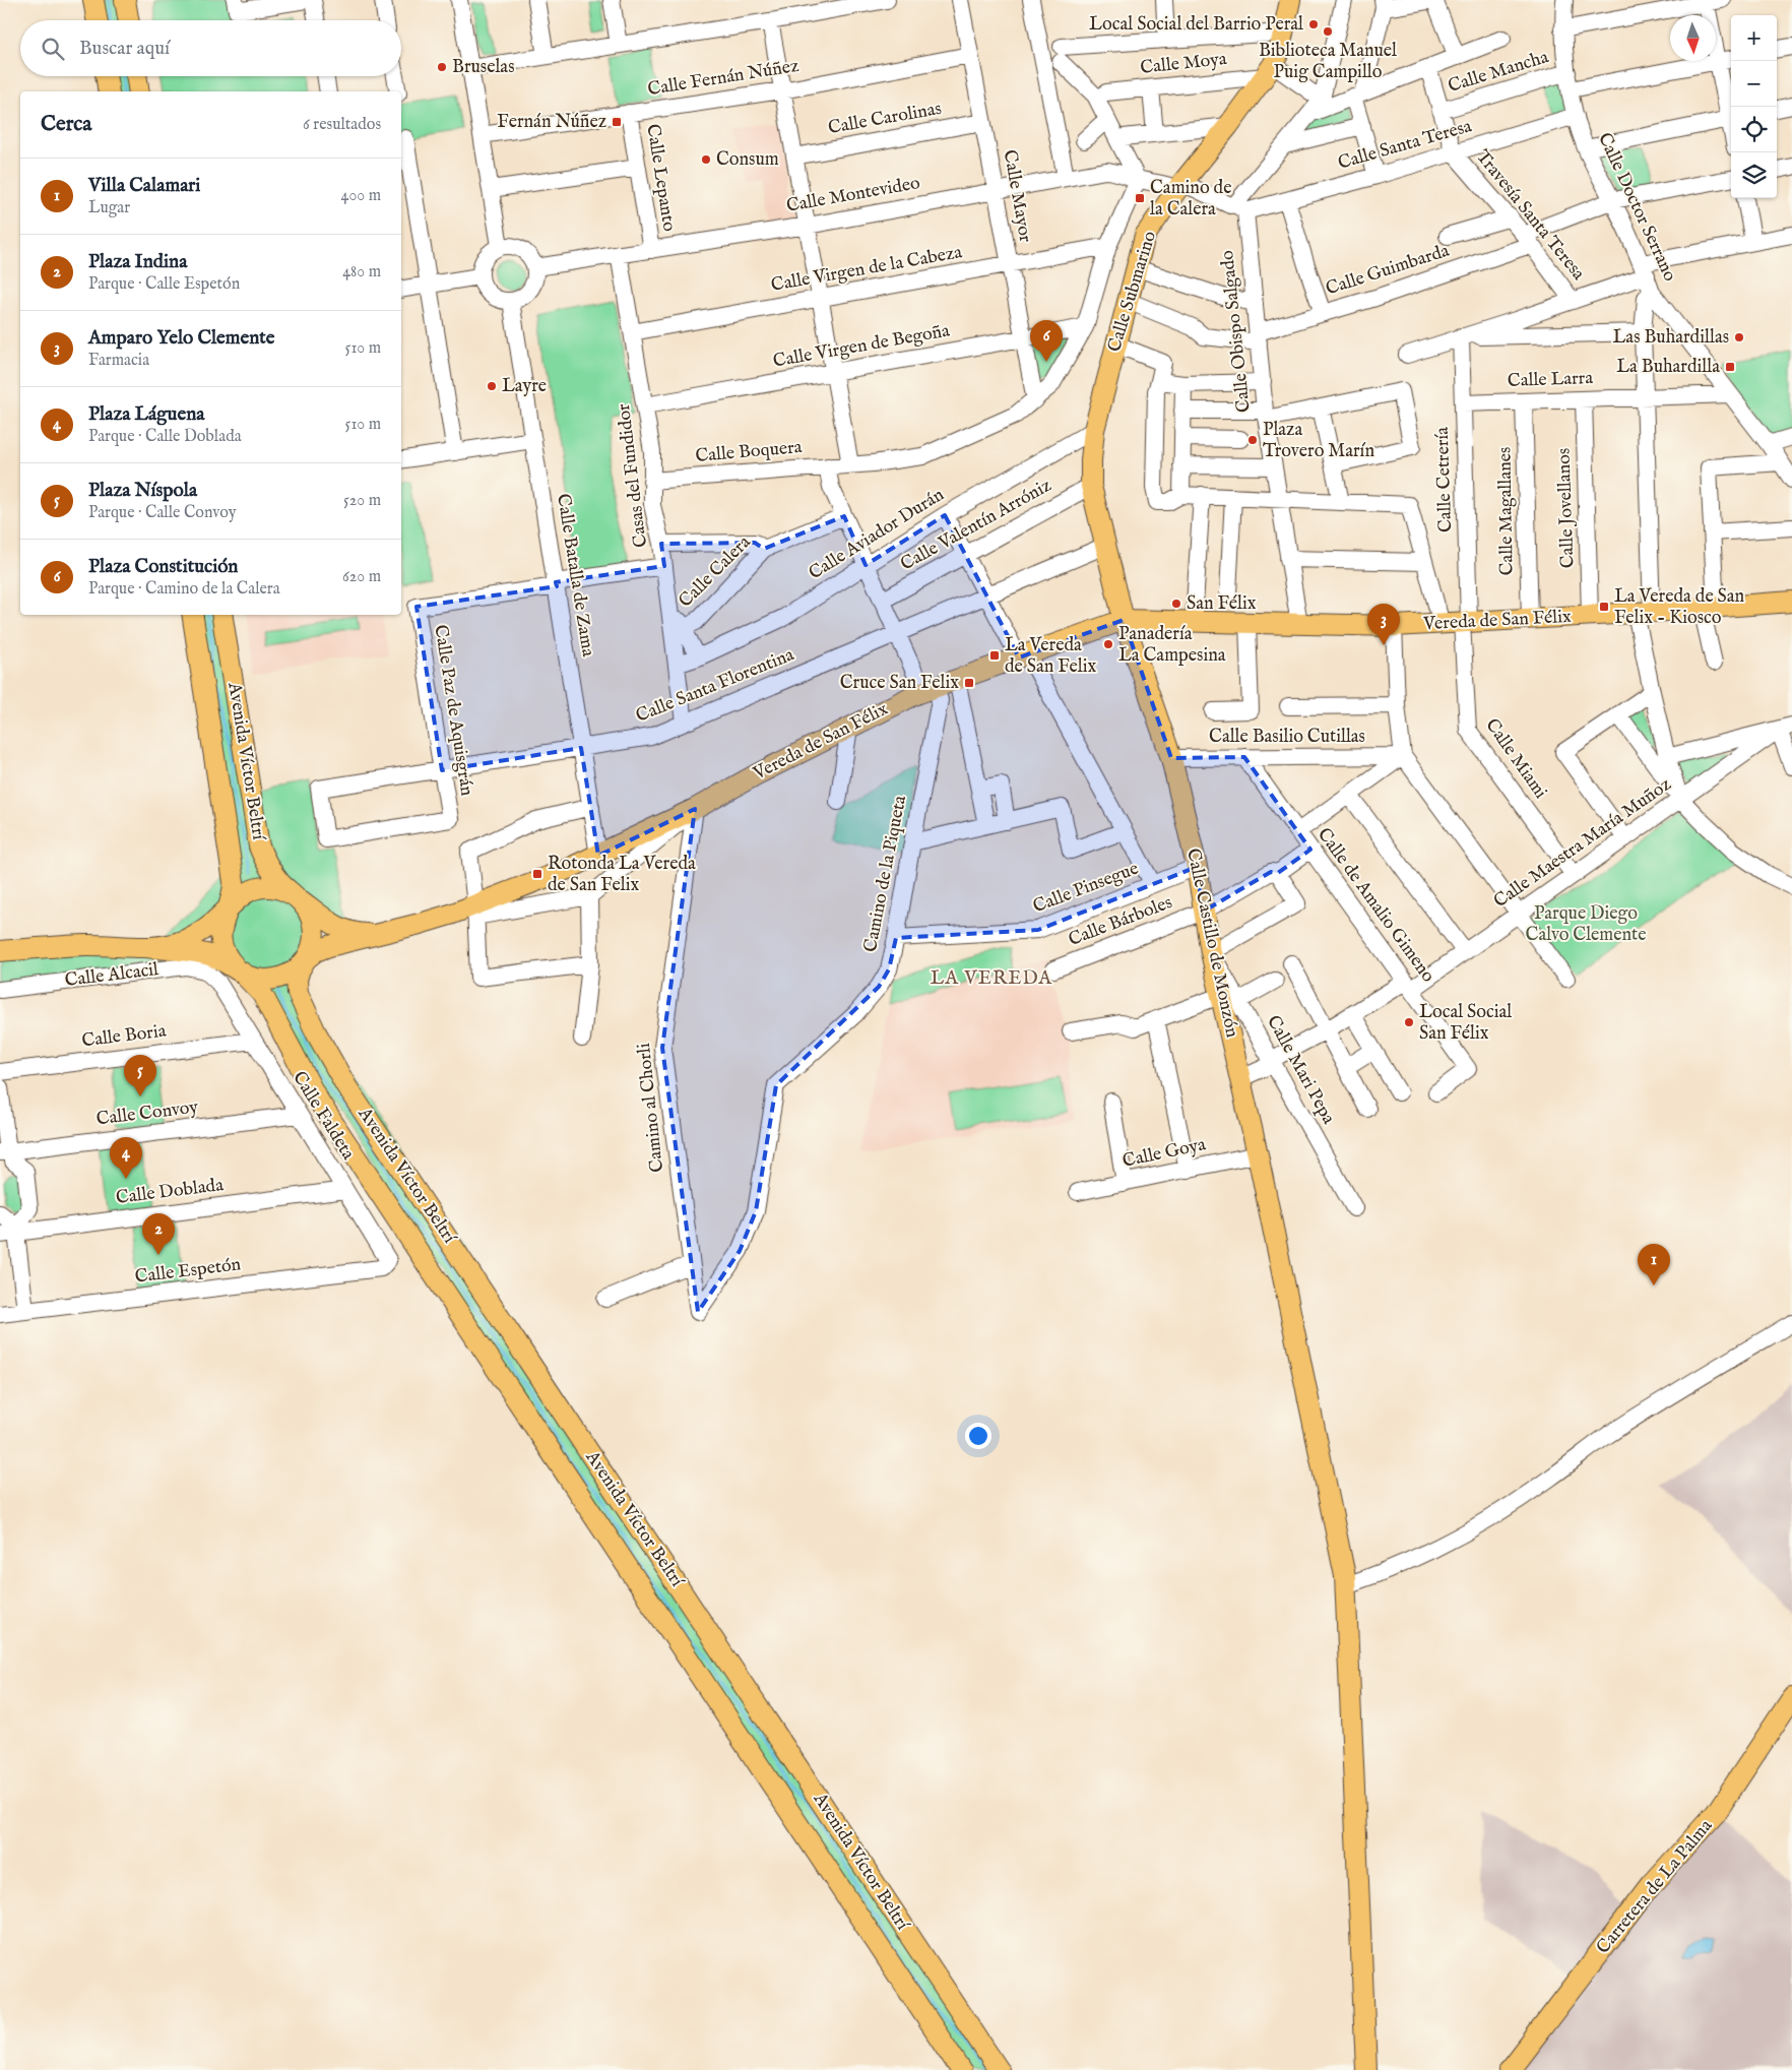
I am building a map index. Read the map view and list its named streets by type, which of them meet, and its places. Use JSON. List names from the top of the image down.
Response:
{
  "streets": {
    "main road": [
      "Calle Submarino",
      "Vereda de San Félix",
      "Avenida Víctor Beltrí",
      "Calle Castillo de Monzón",
      "Calle Alcacil",
      "Carretera de La Palma"
    ],
    "street": [
      "Calle Moya",
      "Calle Mancha",
      "Calle Fernán Núñez",
      "Calle Carolinas",
      "Calle Santa Teresa",
      "Calle Lepanto",
      "Calle Montevideo",
      "Calle Mayor",
      "Calle Doctor Serrano",
      "Travesía Santa Teresa",
      "Calle Virgen de la Cabeza",
      "Calle Guimbarda",
      "Calle Obispo Salgado",
      "Calle Virgen de Begoña",
      "Calle Larra",
      "Calle Boquera",
      "Casas del Fundidor",
      "Calle Cetrería",
      "Calle Jovellanos",
      "Calle Magallanes",
      "Calle Valentín Arróniz",
      "Calle Aviador Durán",
      "Calle Calera",
      "Calle Batalla de Zama",
      "Calle Santa Florentina",
      "Calle Paz de Aquisgrán",
      "Calle Basilio Cutillas",
      "Calle Miami",
      "Calle Maestra María Muñoz",
      "Camino de la Piqueta",
      "Calle Pinsegue",
      "Calle de Amalio Gimeno",
      "Calle Bárboles",
      "Calle Boria",
      "Calle Mari Pepa",
      "Camino al Chorli",
      "Calle Convoy",
      "Calle Faldeta",
      "Calle Goya",
      "Calle Doblada",
      "Calle Espetón"
    ]
  },
  "crossings": [
    ["Calle Moya", "Calle Submarino"],
    ["Calle Mancha", "Calle Doctor Serrano"],
    ["Calle Mancha", "Travesía Santa Teresa"],
    ["Calle Fernán Núñez", "Calle Lepanto"],
    ["Calle Fernán Núñez", "Calle Mayor"],
    ["Calle Carolinas", "Calle Mayor"],
    ["Calle Santa Teresa", "Calle Doctor Serrano"],
    ["Calle Santa Teresa", "Travesía Santa Teresa"],
    ["Calle Santa Teresa", "Calle Obispo Salgado"],
    ["Calle Lepanto", "Calle Montevideo"],
    ["Calle Montevideo", "Calle Mayor"],
    ["Calle Montevideo", "Calle Submarino"],
    ["Calle Montevideo", "Casas del Fundidor"],
    ["Calle Montevideo", "Calle Batalla de Zama"],
    ["Calle Mayor", "Calle Virgen de la Cabeza"],
    ["Calle Mayor", "Calle Virgen de Begoña"],
    ["Calle Doctor Serrano", "Calle Guimbarda"],
    ["Calle Doctor Serrano", "Calle Larra"],
    ["Travesía Santa Teresa", "Calle Guimbarda"],
    ["Calle Virgen de la Cabeza", "Casas del Fundidor"],
    ["Calle Guimbarda", "Calle Submarino"],
    ["Calle Guimbarda", "Calle Obispo Salgado"],
    ["Calle Submarino", "Calle Valentín Arróniz"],
    ["Calle Submarino", "Calle Aviador Durán"],
    ["Calle Submarino", "Vereda de San Félix"],
    ["Calle Submarino", "Calle Santa Florentina"],
    ["Calle Submarino", "Calle Castillo de Monzón"],
    ["Calle Obispo Salgado", "Vereda de San Félix"],
    ["Calle Virgen de Begoña", "Casas del Fundidor"],
    ["Calle Larra", "Calle Cetrería"],
    ["Calle Larra", "Calle Jovellanos"],
    ["Calle Larra", "Calle Magallanes"],
    ["Calle Boquera", "Casas del Fundidor"],
    ["Calle Boquera", "Camino de la Piqueta"],
    ["Casas del Fundidor", "Calle Aviador Durán"],
    ["Casas del Fundidor", "Calle Calera"],
    ["Casas del Fundidor", "Calle Santa Florentina"],
    ["Calle Cetrería", "Vereda de San Félix"],
    ["Calle Cetrería", "Calle Miami"],
    ["Calle Jovellanos", "Vereda de San Félix"],
    ["Calle Magallanes", "Vereda de San Félix"],
    ["Calle Valentín Arróniz", "Camino de la Piqueta"],
    ["Calle Aviador Durán", "Camino de la Piqueta"],
    ["Calle Calera", "Camino de la Piqueta"],
    ["Calle Batalla de Zama", "Vereda de San Félix"],
    ["Calle Batalla de Zama", "Calle Santa Florentina"],
    ["Calle Batalla de Zama", "Calle Paz de Aquisgrán"],
    ["Vereda de San Félix", "Calle Miami"],
    ["Vereda de San Félix", "Avenida Víctor Beltrí"],
    ["Vereda de San Félix", "Camino de la Piqueta"],
    ["Vereda de San Félix", "Calle Castillo de Monzón"],
    ["Vereda de San Félix", "Camino al Chorli"],
    ["Calle Santa Florentina", "Calle Paz de Aquisgrán"],
    ["Calle Santa Florentina", "Camino de la Piqueta"],
    ["Calle Basilio Cutillas", "Calle de Amalio Gimeno"],
    ["Calle Basilio Cutillas", "Calle Castillo de Monzón"],
    ["Calle Miami", "Calle Maestra María Muñoz"],
    ["Calle Maestra María Muñoz", "Calle de Amalio Gimeno"],
    ["Calle Maestra María Muñoz", "Calle Castillo de Monzón"],
    ["Calle Maestra María Muñoz", "Calle Mari Pepa"],
    ["Camino de la Piqueta", "Calle Pinsegue"],
    ["Camino de la Piqueta", "Camino al Chorli"],
    ["Calle Pinsegue", "Calle Castillo de Monzón"],
    ["Calle de Amalio Gimeno", "Calle Bárboles"],
    ["Calle Bárboles", "Calle Castillo de Monzón"],
    ["Calle Castillo de Monzón", "Calle Mari Pepa"],
    ["Calle Castillo de Monzón", "Calle Goya"],
    ["Calle Alcacil", "Calle Faldeta"],
    ["Calle Boria", "Calle Faldeta"],
    ["Calle Convoy", "Calle Faldeta"],
    ["Calle Faldeta", "Calle Doblada"],
    ["Calle Faldeta", "Calle Espetón"]
  ],
  "districts": ["LA VEREDA"],
  "parks": ["Parque Diego Calvo Clemente"],
  "places": {
    "other": [
      "Local Social del Barrio Peral",
      "Biblioteca Manuel Puig Campillo",
      "Bruselas",
      "Consum",
      "Las Buhardillas",
      "Layre",
      "Plaza Trovero Marín",
      "San Félix",
      "Panadería La Campesina",
      "Local Social San Félix"
    ],
    "transit": [
      "Fernán Núñez",
      "Camino de la Calera",
      "La Buhardilla",
      "La Vereda de San Felix - Kiosco",
      "La Vereda de San Felix",
      "Cruce San Felix",
      "Rotonda La Vereda de San Felix"
    ]
  },
  "north": "bottom",
  "page": {
    "map_buttons": ["+", "−"],
    "search": "Buscar aquí",
    "heading": ["Cerca", "6 resultados"],
    "list": [
      {
        "mark": "1",
        "name": "Villa Calamari",
        "note": "Lugar",
        "value": "400 m"
      },
      {
        "mark": "2",
        "name": "Plaza Indina",
        "note": "Parque · Calle Espetón",
        "value": "480 m"
      },
      {
        "mark": "3",
        "name": "Amparo Yelo Clemente",
        "note": "Farmacia",
        "value": "510 m"
      },
      {
        "mark": "4",
        "name": "Plaza Láguena",
        "note": "Parque · Calle Doblada",
        "value": "510 m"
      },
      {
        "mark": "5",
        "name": "Plaza Níspola",
        "note": "Parque · Calle Convoy",
        "value": "520 m"
      },
      {
        "mark": "6",
        "name": "Plaza Constitución",
        "note": "Parque · Camino de la Calera",
        "value": "620 m"
      }
    ],
    "pins": [
      "6",
      "3",
      "5",
      "4",
      "2",
      "1"
    ]
  }
}
